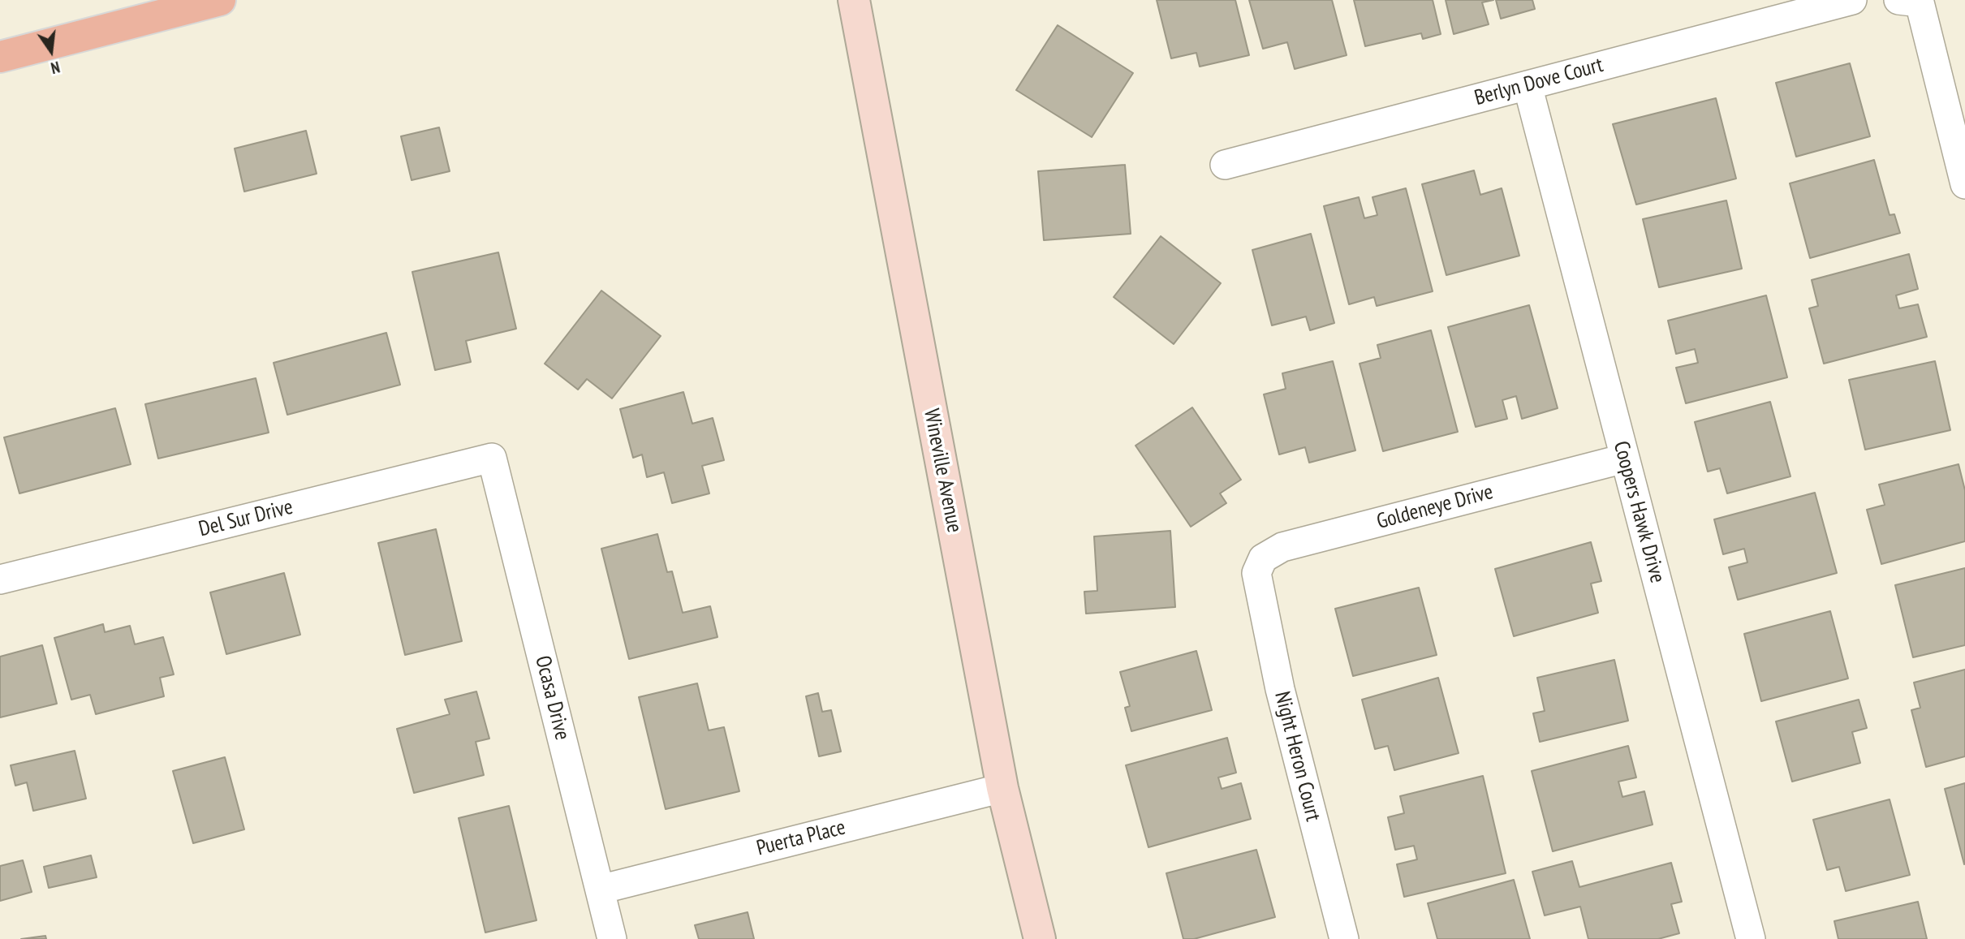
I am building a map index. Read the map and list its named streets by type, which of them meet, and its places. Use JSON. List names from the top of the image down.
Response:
{
  "streets": {
    "main road": ["Wineville Avenue"],
    "street": [
      "Berlyn Dove Court",
      "Goldeneye Drive",
      "Coopers Hawk Drive",
      "Del Sur Drive",
      "Ocasa Drive",
      "Night Heron Court",
      "Puerta Place"
    ]
  },
  "crossings": [
    ["Berlyn Dove Court", "Coopers Hawk Drive"],
    ["Wineville Avenue", "Puerta Place"],
    ["Goldeneye Drive", "Coopers Hawk Drive"],
    ["Goldeneye Drive", "Night Heron Court"],
    ["Del Sur Drive", "Ocasa Drive"],
    ["Ocasa Drive", "Puerta Place"]
  ],
  "north": "bottom"
}
